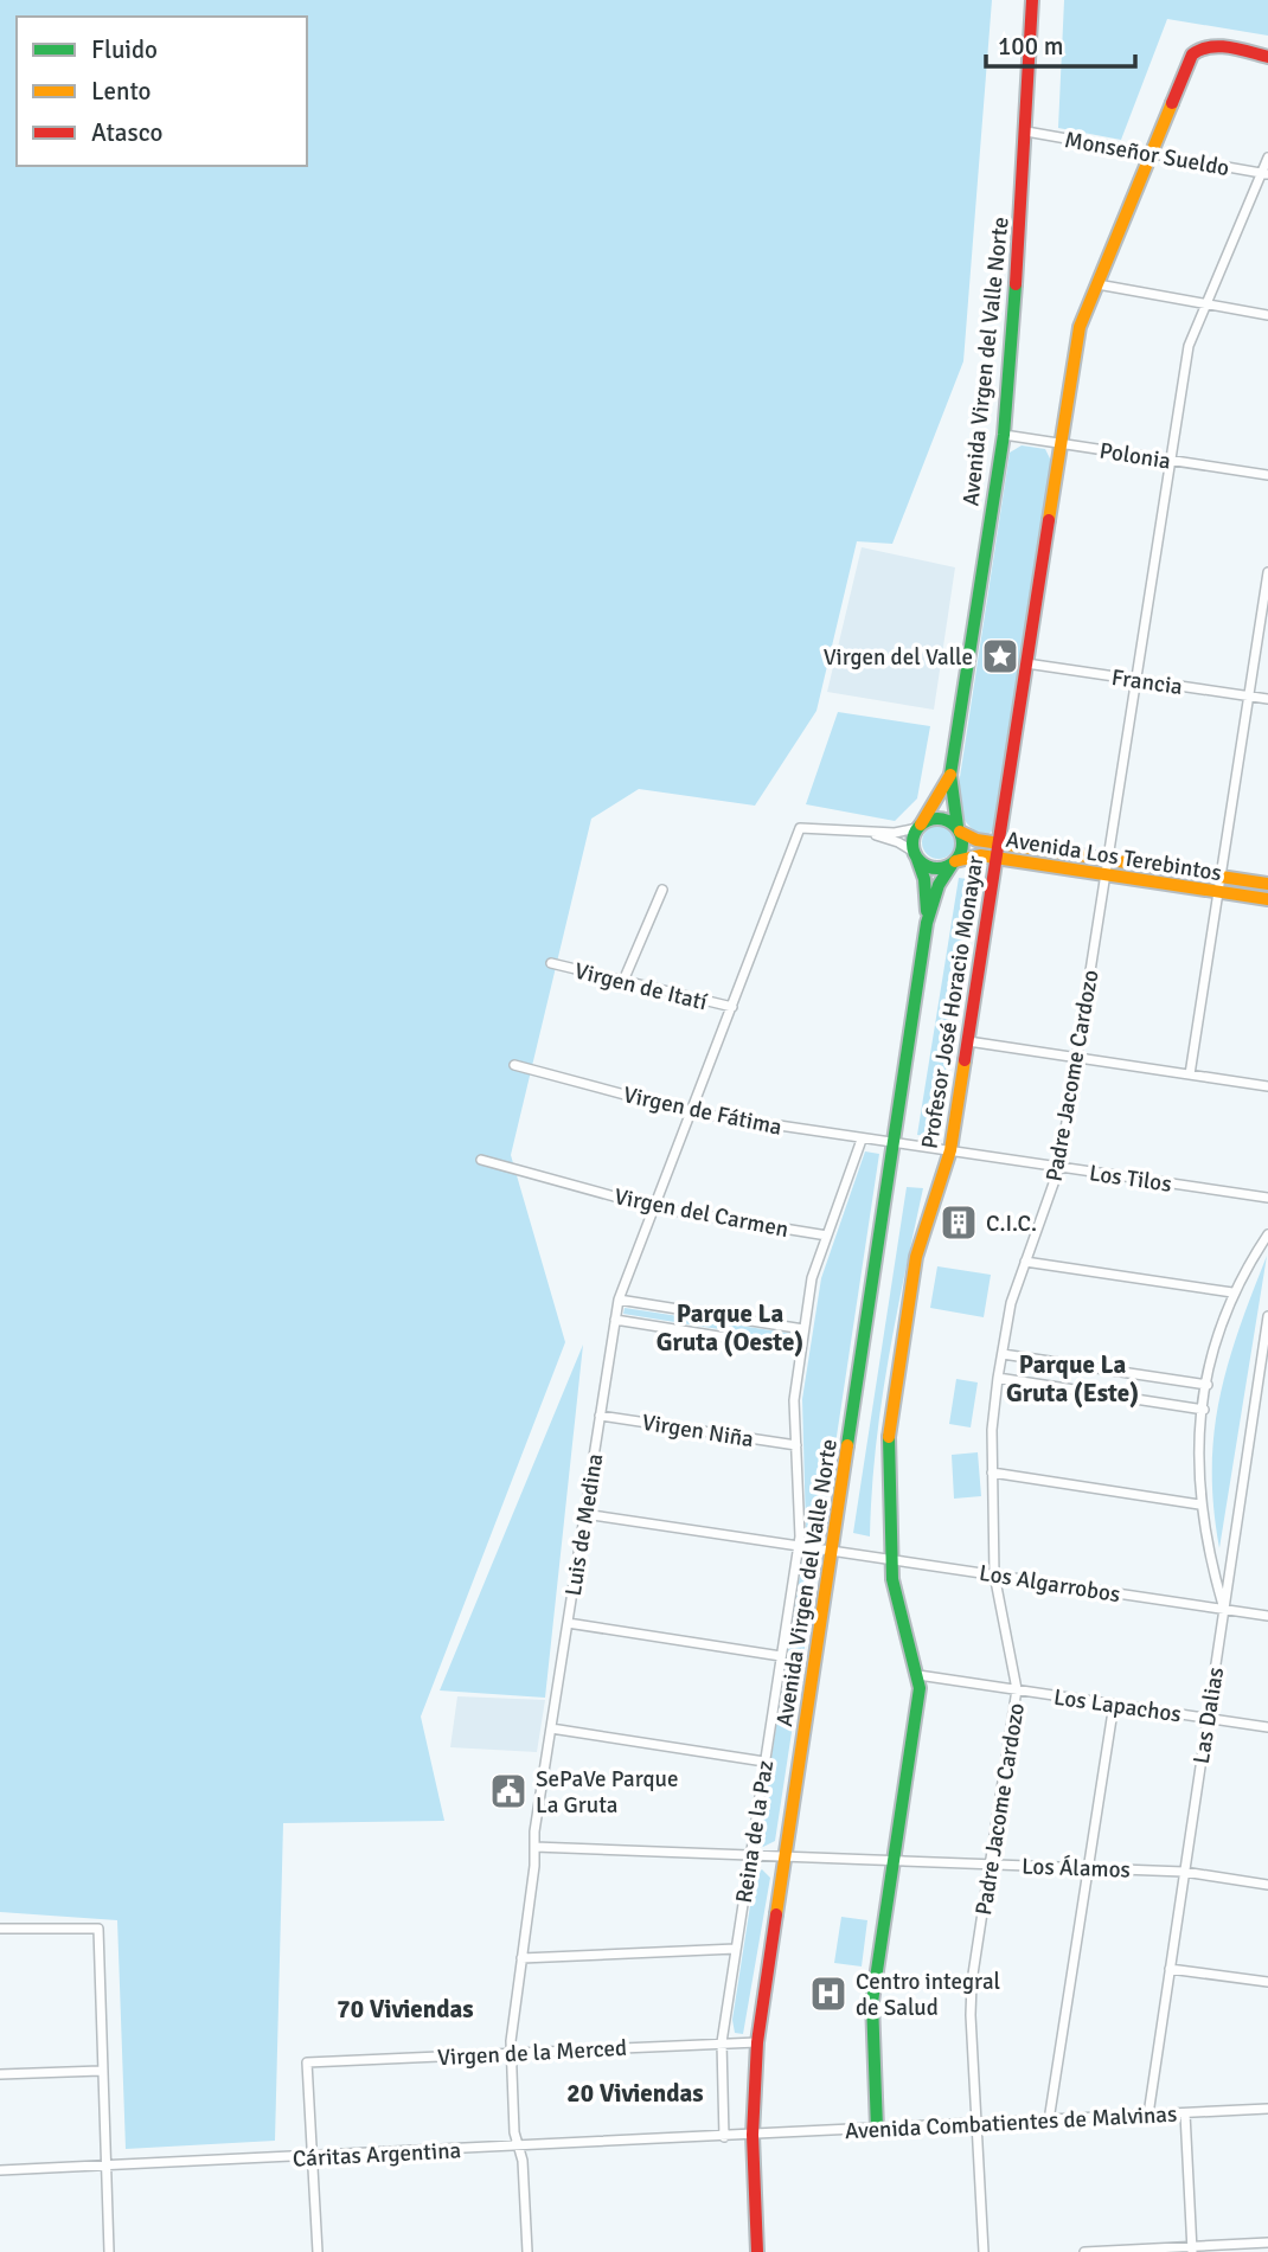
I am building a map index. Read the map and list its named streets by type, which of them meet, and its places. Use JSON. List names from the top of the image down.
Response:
{
  "streets": {
    "main road": ["Avenida Virgen del Valle Norte", "Avenida Los Terebintos", "Profesor José Horacio Monayar"],
    "street": [
      "Monseñor Sueldo",
      "Polonia",
      "Francia",
      "Virgen de Itatí",
      "Padre Jacome Cardozo",
      "Virgen de Fátima",
      "Los Tilos",
      "Virgen del Carmen",
      "Virgen Niña",
      "Luis de Medina",
      "Los Algarrobos",
      "Los Lapachos",
      "Las Dalias",
      "Reina de la Paz",
      "Los Álamos",
      "Virgen de la Merced",
      "Avenida Combatientes de Malvinas",
      "Cáritas Argentina"
    ]
  },
  "crossings": [
    ["Monseñor Sueldo", "Avenida Virgen del Valle Norte"],
    ["Monseñor Sueldo", "Profesor José Horacio Monayar"],
    ["Monseñor Sueldo", "Padre Jacome Cardozo"],
    ["Avenida Virgen del Valle Norte", "Polonia"],
    ["Avenida Virgen del Valle Norte", "Avenida Los Terebintos"],
    ["Avenida Virgen del Valle Norte", "Virgen de Fátima"],
    ["Avenida Virgen del Valle Norte", "Los Tilos"],
    ["Avenida Virgen del Valle Norte", "Los Algarrobos"],
    ["Avenida Virgen del Valle Norte", "Los Álamos"],
    ["Avenida Virgen del Valle Norte", "Virgen de la Merced"],
    ["Avenida Virgen del Valle Norte", "Avenida Combatientes de Malvinas"],
    ["Avenida Virgen del Valle Norte", "Cáritas Argentina"],
    ["Polonia", "Profesor José Horacio Monayar"],
    ["Polonia", "Padre Jacome Cardozo"],
    ["Francia", "Profesor José Horacio Monayar"],
    ["Francia", "Padre Jacome Cardozo"],
    ["Avenida Los Terebintos", "Profesor José Horacio Monayar"],
    ["Avenida Los Terebintos", "Padre Jacome Cardozo"],
    ["Virgen de Itatí", "Luis de Medina"],
    ["Profesor José Horacio Monayar", "Los Tilos"],
    ["Profesor José Horacio Monayar", "Los Algarrobos"],
    ["Profesor José Horacio Monayar", "Los Lapachos"],
    ["Profesor José Horacio Monayar", "Los Álamos"],
    ["Profesor José Horacio Monayar", "Avenida Combatientes de Malvinas"],
    ["Padre Jacome Cardozo", "Los Tilos"],
    ["Padre Jacome Cardozo", "Los Algarrobos"],
    ["Padre Jacome Cardozo", "Los Lapachos"],
    ["Padre Jacome Cardozo", "Los Álamos"],
    ["Padre Jacome Cardozo", "Avenida Combatientes de Malvinas"],
    ["Virgen de Fátima", "Los Tilos"],
    ["Virgen de Fátima", "Luis de Medina"],
    ["Virgen de Fátima", "Reina de la Paz"],
    ["Virgen del Carmen", "Luis de Medina"],
    ["Virgen del Carmen", "Reina de la Paz"],
    ["Virgen Niña", "Luis de Medina"],
    ["Virgen Niña", "Reina de la Paz"],
    ["Luis de Medina", "Los Algarrobos"],
    ["Luis de Medina", "Los Álamos"],
    ["Luis de Medina", "Virgen de la Merced"],
    ["Luis de Medina", "Cáritas Argentina"],
    ["Los Algarrobos", "Las Dalias"],
    ["Los Algarrobos", "Reina de la Paz"],
    ["Los Lapachos", "Las Dalias"],
    ["Las Dalias", "Los Álamos"],
    ["Las Dalias", "Avenida Combatientes de Malvinas"],
    ["Reina de la Paz", "Los Álamos"],
    ["Reina de la Paz", "Virgen de la Merced"],
    ["Reina de la Paz", "Cáritas Argentina"],
    ["Virgen de la Merced", "Cáritas Argentina"],
    ["Avenida Combatientes de Malvinas", "Cáritas Argentina"]
  ],
  "districts": [
    "Parque La Gruta (Oeste)",
    "Parque La Gruta (Este)",
    "70 Viviendas",
    "20 Viviendas"
  ],
  "places": {
    "place": ["Virgen del Valle"],
    "building": ["C.I.C."],
    "public building": ["SePaVe Parque La Gruta"],
    "hospital": ["Centro integral de Salud"]
  },
  "legend": ["Fluido", "Lento", "Atasco"],
  "scale_bar": "100 m"
}
